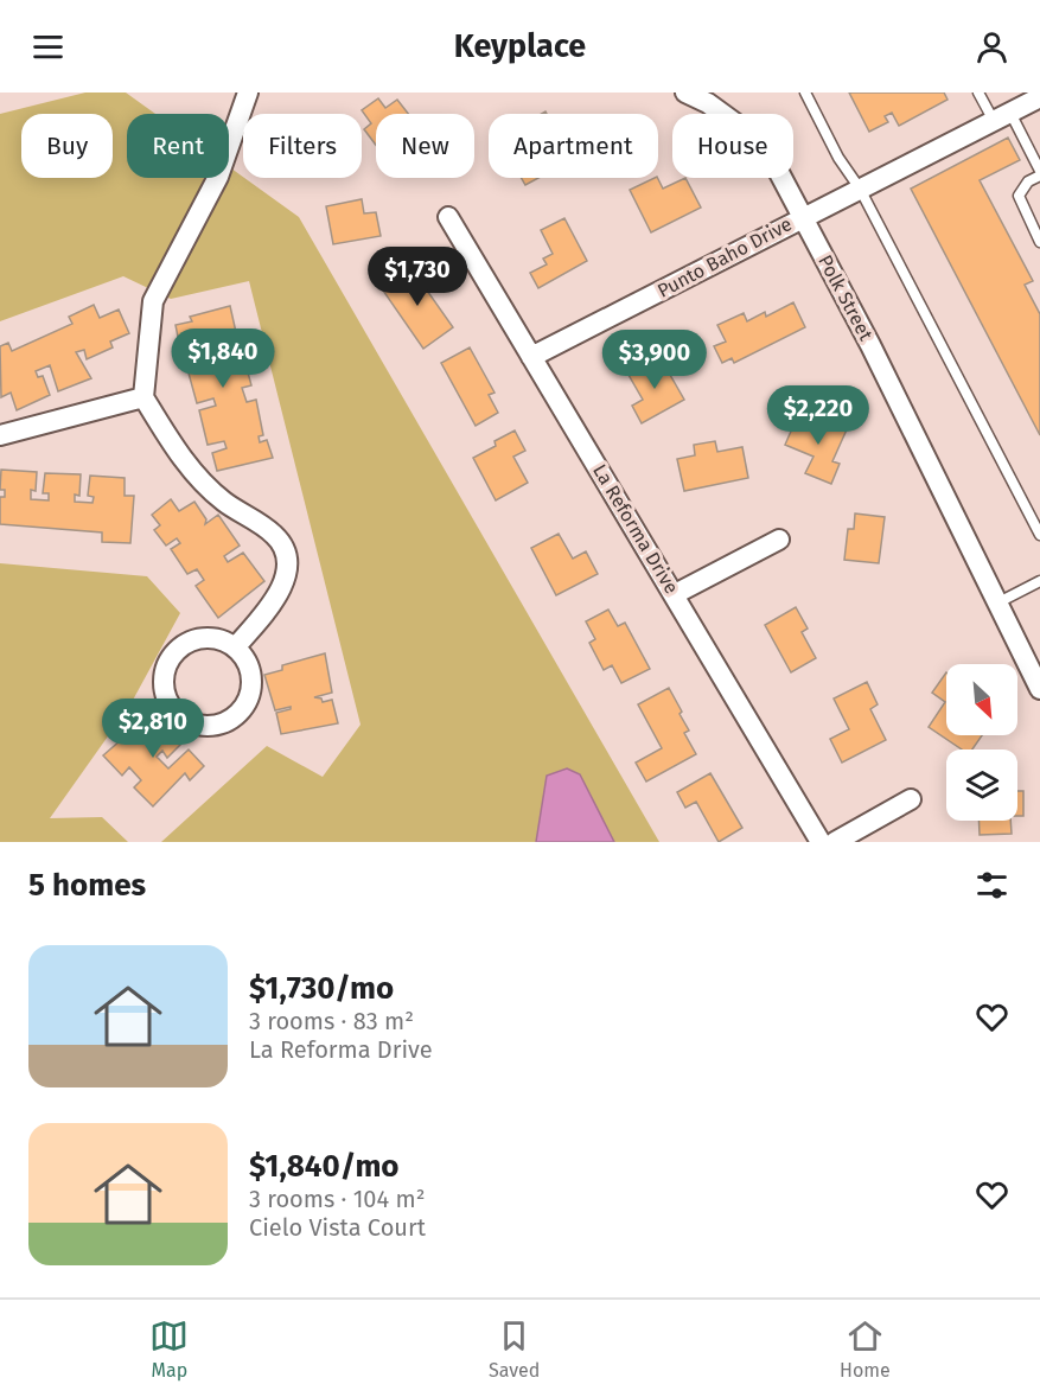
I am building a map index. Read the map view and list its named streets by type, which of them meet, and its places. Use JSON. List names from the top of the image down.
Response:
{
  "streets": {
    "street": ["Punto Baho Drive", "Polk Street", "La Reforma Drive"]
  },
  "crossings": [
    ["Punto Baho Drive", "Polk Street"],
    ["Punto Baho Drive", "La Reforma Drive"]
  ],
  "north": "bottom right",
  "page": {
    "header": "Keyplace",
    "chip": [
      "Buy",
      "Rent",
      "Filters",
      "New",
      "Apartment",
      "House"
    ],
    "price": [
      "$1,730",
      "$1,840",
      "$3,900",
      "$2,220",
      "$2,810"
    ],
    "heading": "5 homes",
    "list": [
      {
        "name": "$1,730/mo",
        "note": "3 rooms · 83 m² · La Reforma Drive"
      },
      {
        "name": "$1,840/mo",
        "note": "3 rooms · 104 m² · Cielo Vista Court"
      }
    ],
    "tabs": ["Map", "Saved", "Home"]
  }
}
